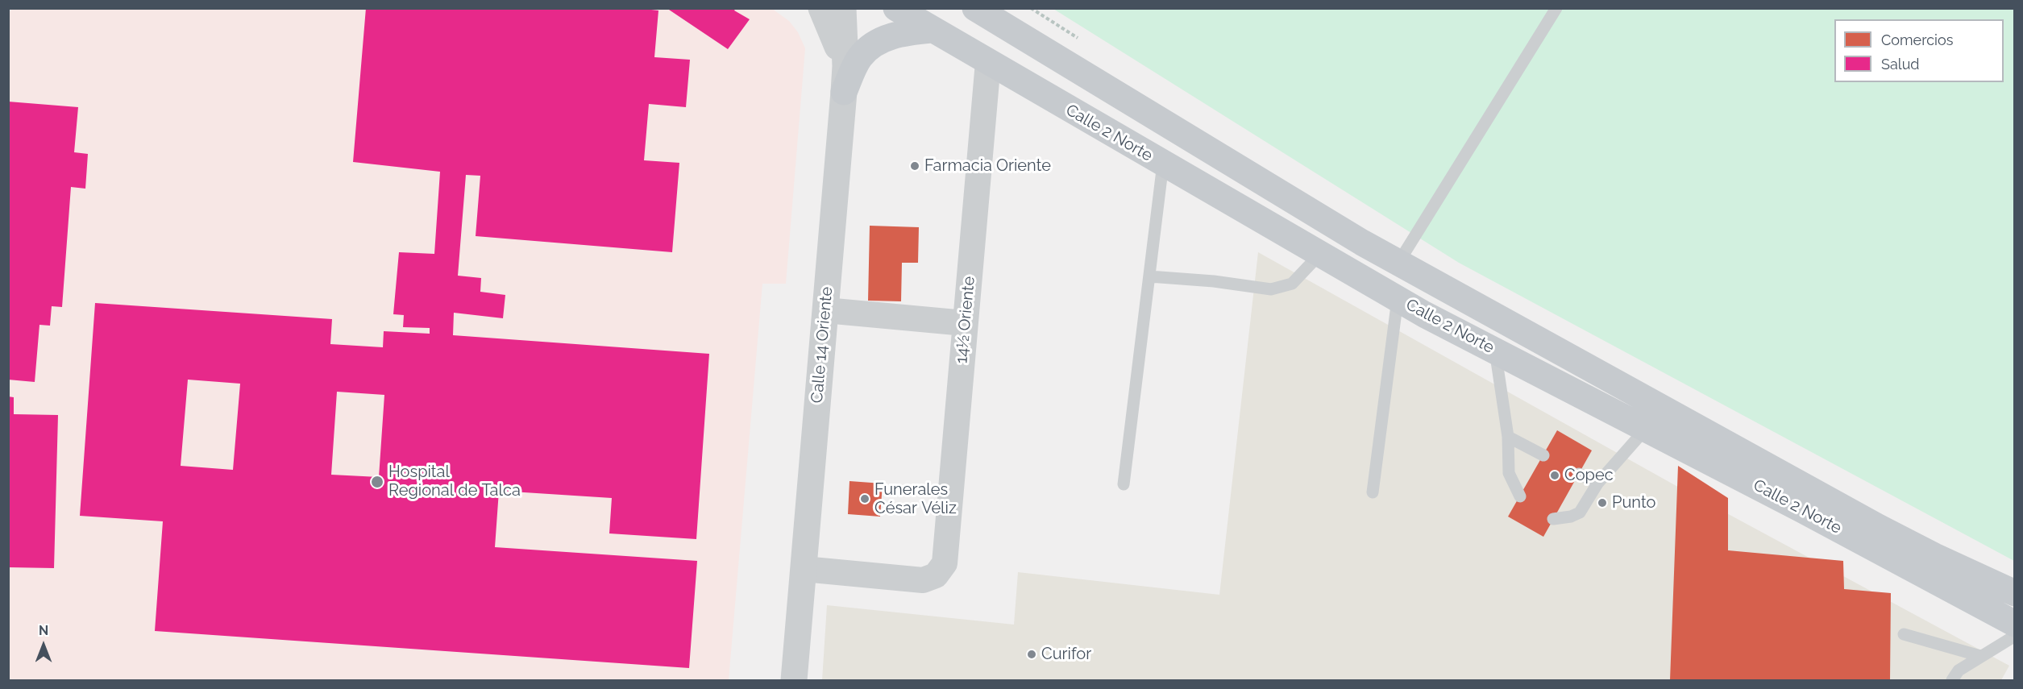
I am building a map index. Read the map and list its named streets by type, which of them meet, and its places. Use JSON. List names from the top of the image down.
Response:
{
  "streets": {
    "main road": ["Calle 2 Norte"],
    "street": ["14½ Oriente", "Calle 14 Oriente"]
  },
  "crossings": [
    ["Calle 2 Norte", "14½ Oriente"],
    ["14½ Oriente", "Calle 14 Oriente"]
  ],
  "places": [
    "Farmacia Oriente",
    "Copec",
    "Hospital Regional de Talca",
    "Funerales César Véliz",
    "Punto",
    "Curifor"
  ],
  "legend": ["Comercios", "Salud"],
  "north": "top"
}
